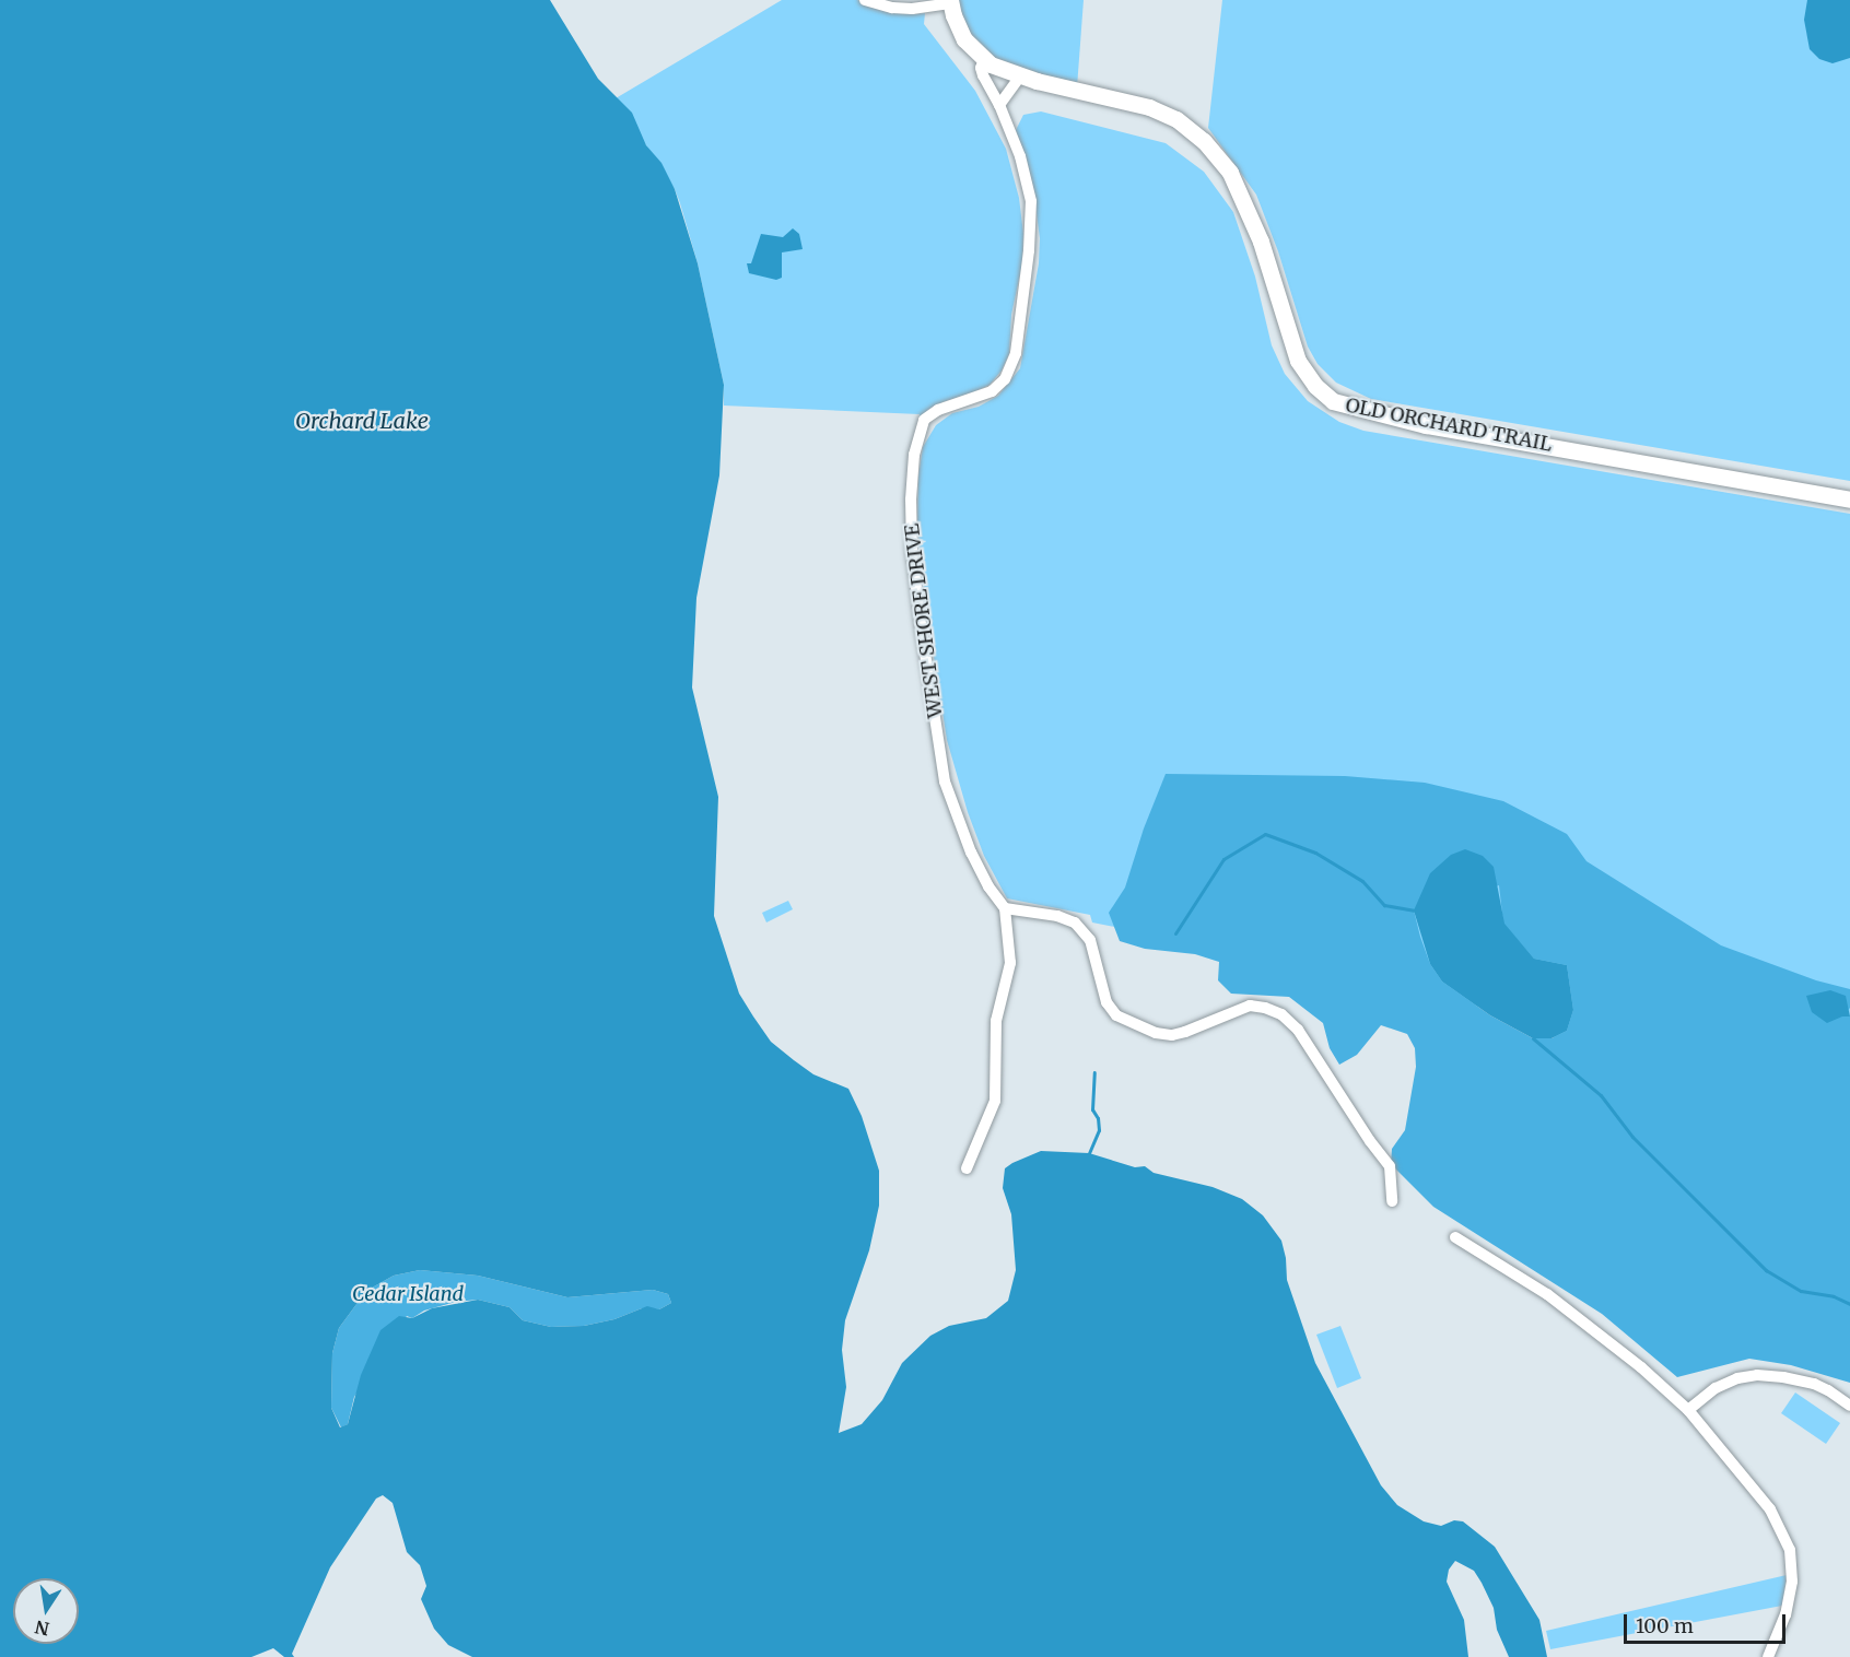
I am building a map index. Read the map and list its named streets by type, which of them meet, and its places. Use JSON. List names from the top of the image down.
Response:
{
  "streets": {
    "street": ["OLD ORCHARD TRAIL", "WEST SHORE DRIVE"]
  },
  "crossings": [
    ["OLD ORCHARD TRAIL", "WEST SHORE DRIVE"]
  ],
  "water": ["Orchard Lake"],
  "parks": ["Cedar Island"],
  "scale_bar": "100 m",
  "north": "bottom"
}
